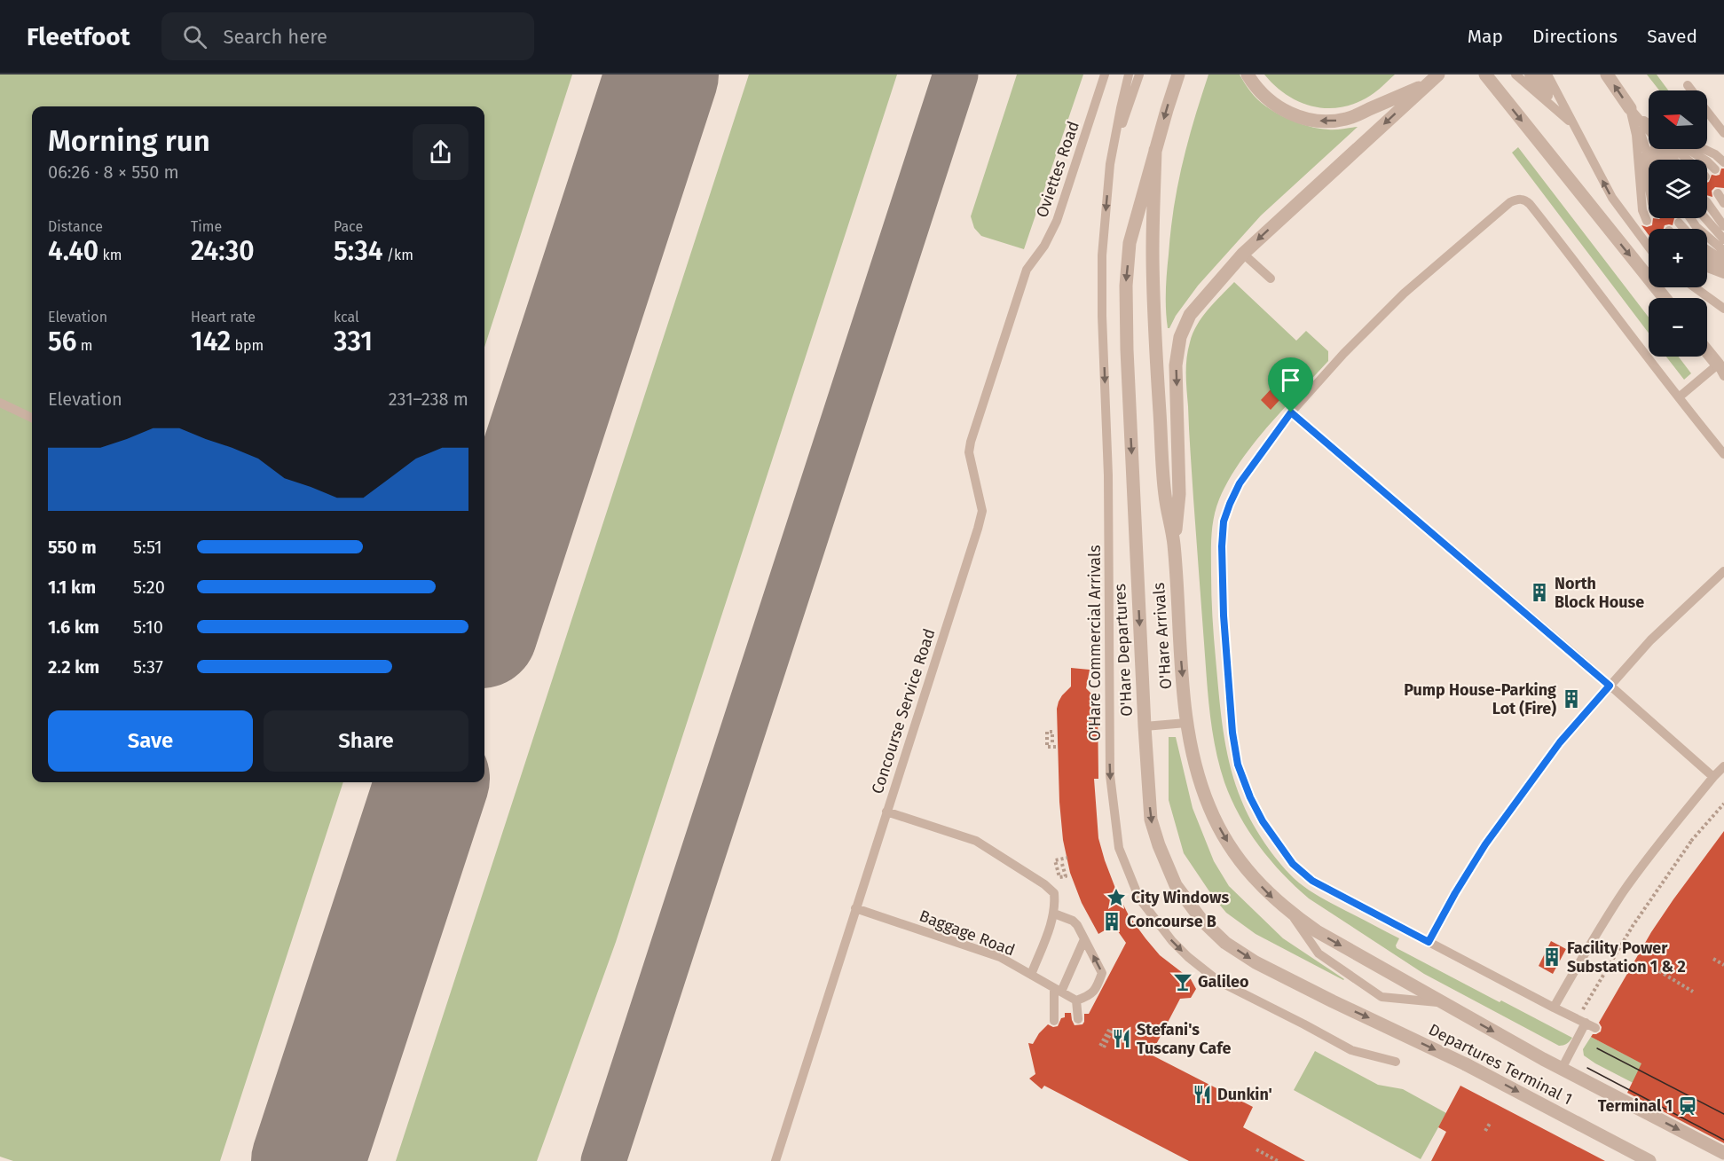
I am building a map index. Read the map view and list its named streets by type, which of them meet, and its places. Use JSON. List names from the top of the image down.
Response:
{
  "streets": {
    "street": ["O'Hare Arrivals", "O'Hare Departures", "Departures Terminal 1"],
    "lane": [
      "Oviettes Road",
      "O'Hare Commercial Arrivals",
      "Concourse Service Road",
      "Baggage Road"
    ]
  },
  "crossings": [
    ["Oviettes Road", "Concourse Service Road"],
    ["O'Hare Arrivals", "O'Hare Departures"],
    ["O'Hare Departures", "Departures Terminal 1"],
    ["Concourse Service Road", "Baggage Road"]
  ],
  "one_way": [
    "O'Hare Arrivals",
    "O'Hare Commercial Arrivals",
    "O'Hare Departures",
    "Departures Terminal 1"
  ],
  "places": {
    "building": [
      "North Block House",
      "Pump House-Parking Lot (Fire)",
      "Concourse B",
      "Facility Power Substation 1 & 2"
    ],
    "place": ["City Windows"],
    "bar": ["Galileo"],
    "restaurant": ["Stefani's Tuscany Cafe", "Dunkin'"],
    "station": ["Terminal 1"]
  },
  "north": "left",
  "page": {
    "header": "Fleetfoot",
    "search": "Search here",
    "nav": ["Map", "Directions", "Saved"],
    "map_buttons": ["+", "−"],
    "heading": ["Morning run", "06:26 · 8 × 550 m"],
    "stats": [
      ["Distance", "4.40 km"],
      ["Time", "24:30"],
      ["Pace", "5:34 /km"],
      ["Elevation", "56 m"],
      ["Heart rate", "142 bpm"],
      ["kcal", "331"]
    ],
    "chart": ["Elevation", "231–238 m"],
    "list": [
      {
        "name": "550 m",
        "note": "5:51"
      },
      {
        "name": "1.1 km",
        "note": "5:20"
      },
      {
        "name": "1.6 km",
        "note": "5:10"
      },
      {
        "name": "2.2 km",
        "note": "5:37"
      }
    ],
    "buttons": ["Save", "Share"]
  }
}
